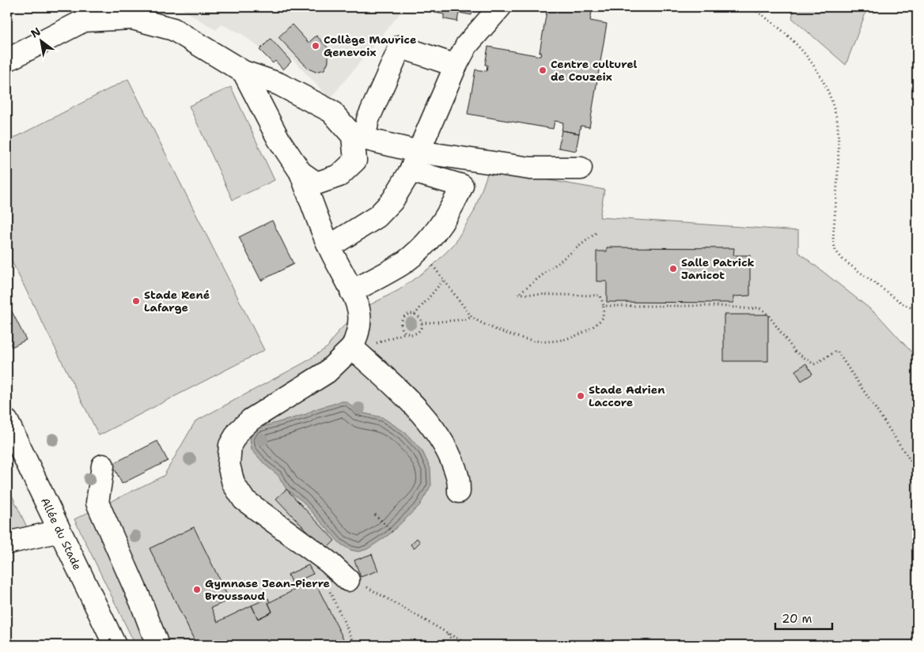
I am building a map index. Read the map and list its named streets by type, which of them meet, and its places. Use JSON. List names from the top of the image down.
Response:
{
  "streets": {
    "street": ["Allée du Stade"]
  },
  "places": [
    "Collège Maurice Genevoix",
    "Centre culturel de Couzeix",
    "Salle Patrick Janicot",
    "Stade René Lafarge",
    "Stade Adrien Laccore",
    "Gymnase Jean-Pierre Broussaud"
  ],
  "scale_bar": "20 m",
  "north": "top left"
}
